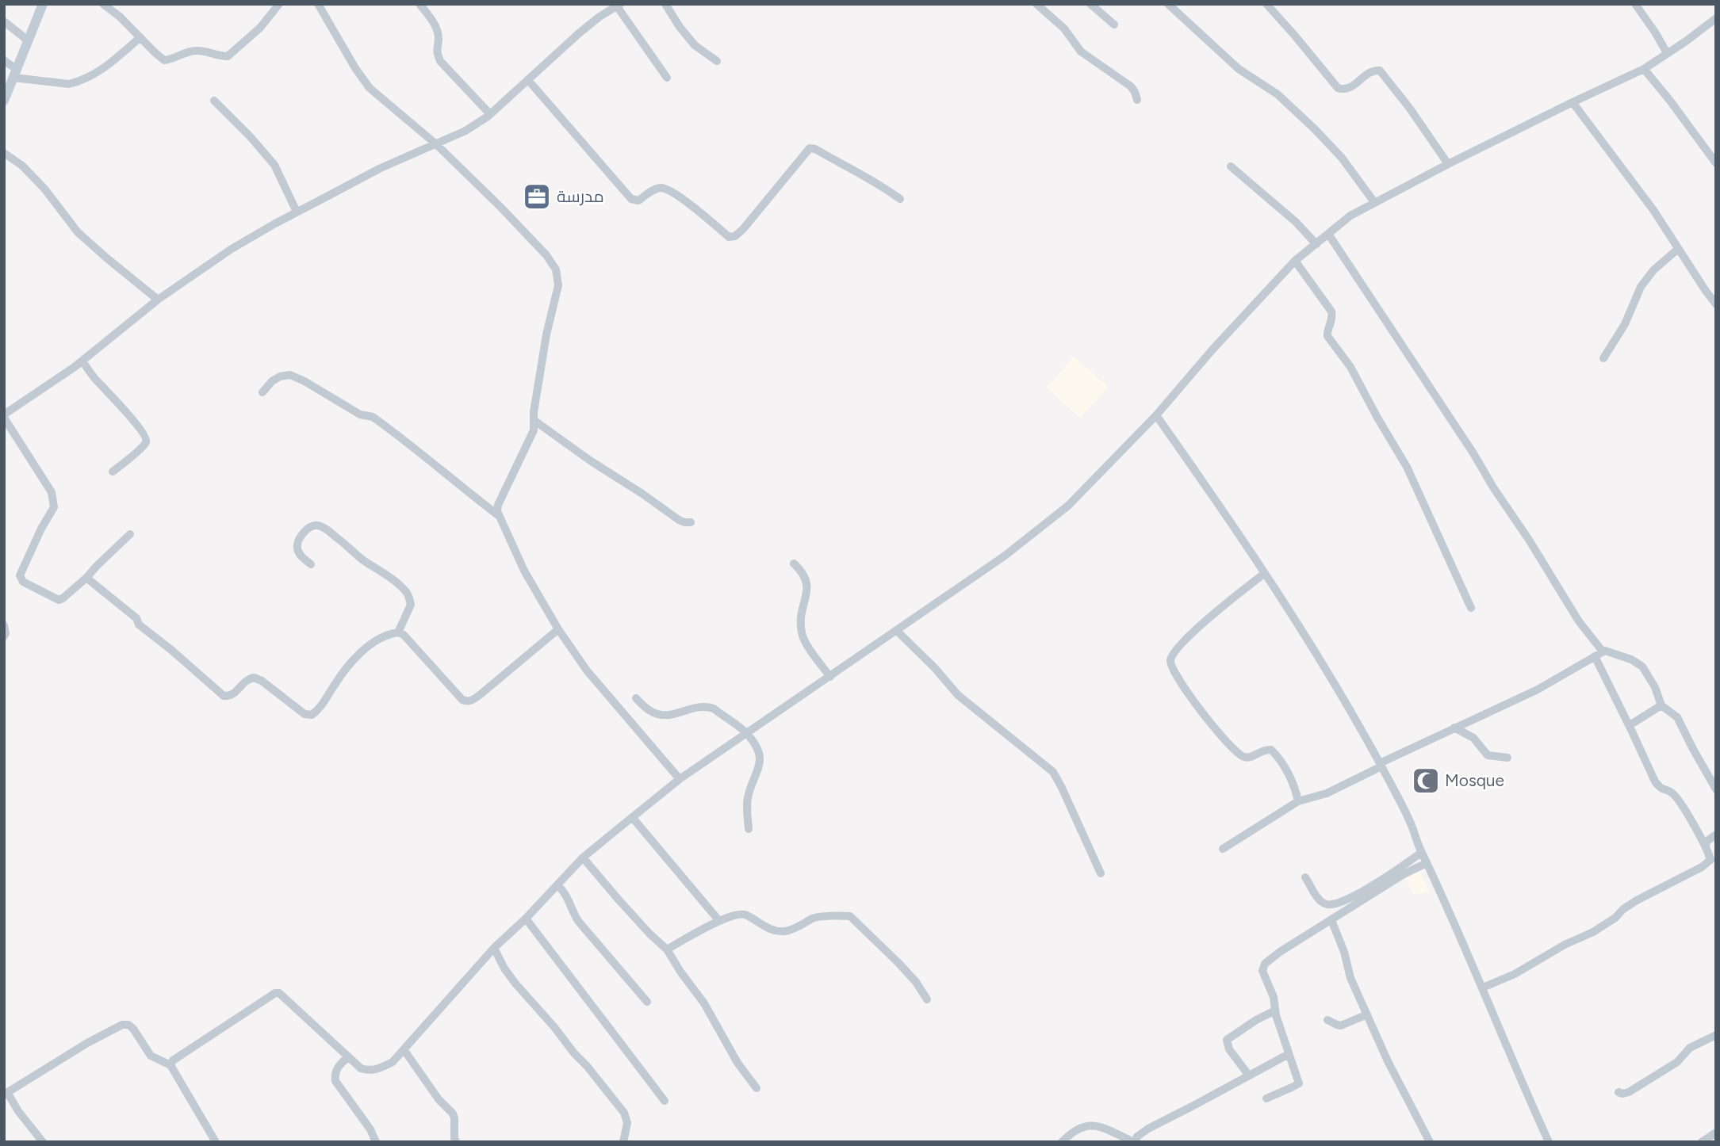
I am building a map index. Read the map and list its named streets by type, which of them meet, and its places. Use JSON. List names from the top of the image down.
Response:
{
  "places": {
    "office": ["مدرسة"],
    "mosque": ["Mosque"]
  }
}
